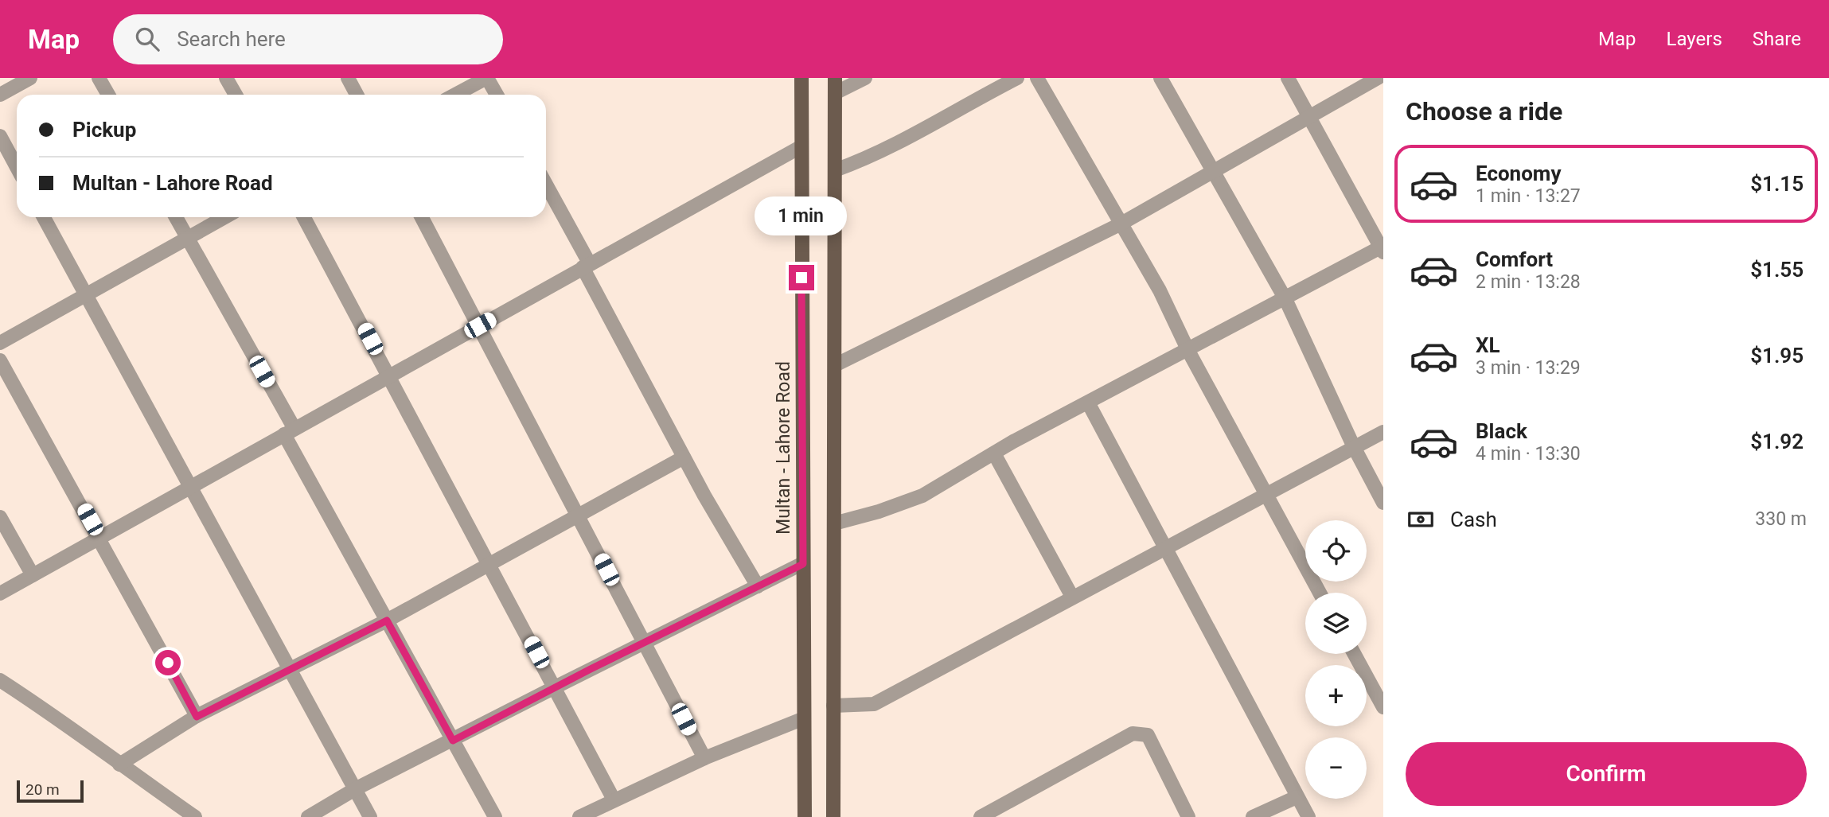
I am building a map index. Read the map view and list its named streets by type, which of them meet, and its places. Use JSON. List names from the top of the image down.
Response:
{
  "streets": {
    "main road": ["Multan - Lahore Road"]
  },
  "scale_bar": "20 m",
  "page": {
    "header": "Map",
    "search": "Search here",
    "nav": ["Map", "Layers", "Share"],
    "heading": "Choose a ride",
    "banner": ["Pickup", "Multan - Lahore Road"],
    "list": [
      {
        "name": "Economy",
        "note": "1 min · 13:27",
        "value": "$1.15"
      },
      {
        "name": "Comfort",
        "note": "2 min · 13:28",
        "value": "$1.55"
      },
      {
        "name": "XL",
        "note": "3 min · 13:29",
        "value": "$1.95"
      },
      {
        "name": "Black",
        "note": "4 min · 13:30",
        "value": "$1.92"
      }
    ],
    "bubble": "1 min",
    "pay": ["Cash", "330 m"],
    "map_buttons": ["+", "−"],
    "buttons": "Confirm",
    "scale": "20 m"
  }
}
